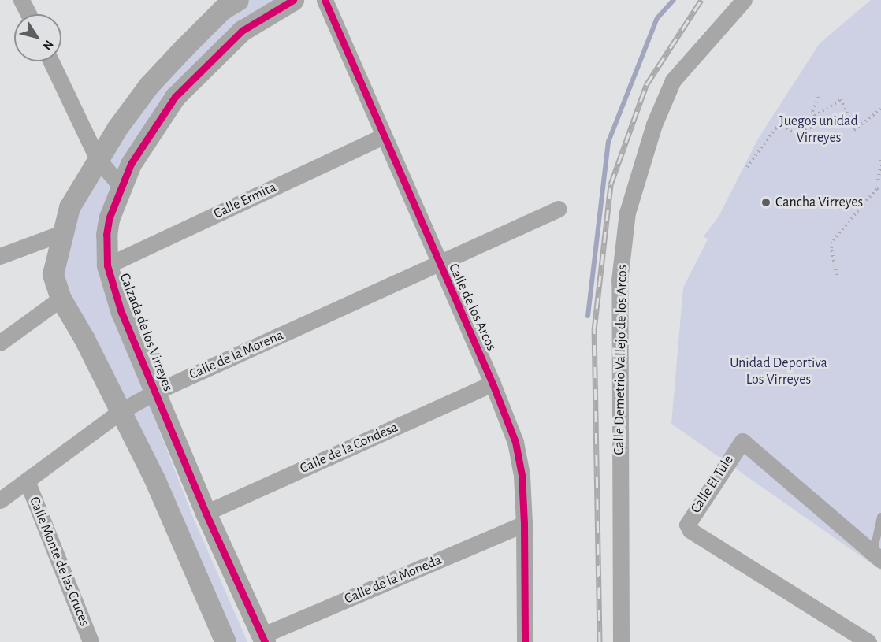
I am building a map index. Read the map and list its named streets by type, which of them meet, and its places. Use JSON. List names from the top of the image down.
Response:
{
  "streets": {
    "street": [
      "Calle Ermita",
      "Calle de los Arcos",
      "Calzada de los Virreyes",
      "Calle de la Morena",
      "Calle Demetrio Vallejo de los Arcos",
      "Calle de la Condesa",
      "Calle El Tule",
      "Calle Monte de las Cruces",
      "Calle de la Moneda"
    ]
  },
  "crossings": [
    ["Calle Ermita", "Calle de los Arcos"],
    ["Calle Ermita", "Calzada de los Virreyes"],
    ["Calle de los Arcos", "Calle de la Morena"],
    ["Calle de los Arcos", "Calle de la Condesa"],
    ["Calle de los Arcos", "Calle de la Moneda"],
    ["Calzada de los Virreyes", "Calle de la Morena"],
    ["Calzada de los Virreyes", "Calle de la Condesa"],
    ["Calzada de los Virreyes", "Calle de la Moneda"],
    ["Calle de la Morena", "Calle Monte de las Cruces"]
  ],
  "parks": ["Juegos unidad Virreyes", "Unidad Deportiva Los Virreyes"],
  "places": ["Cancha Virreyes"],
  "north": "bottom right"
}
